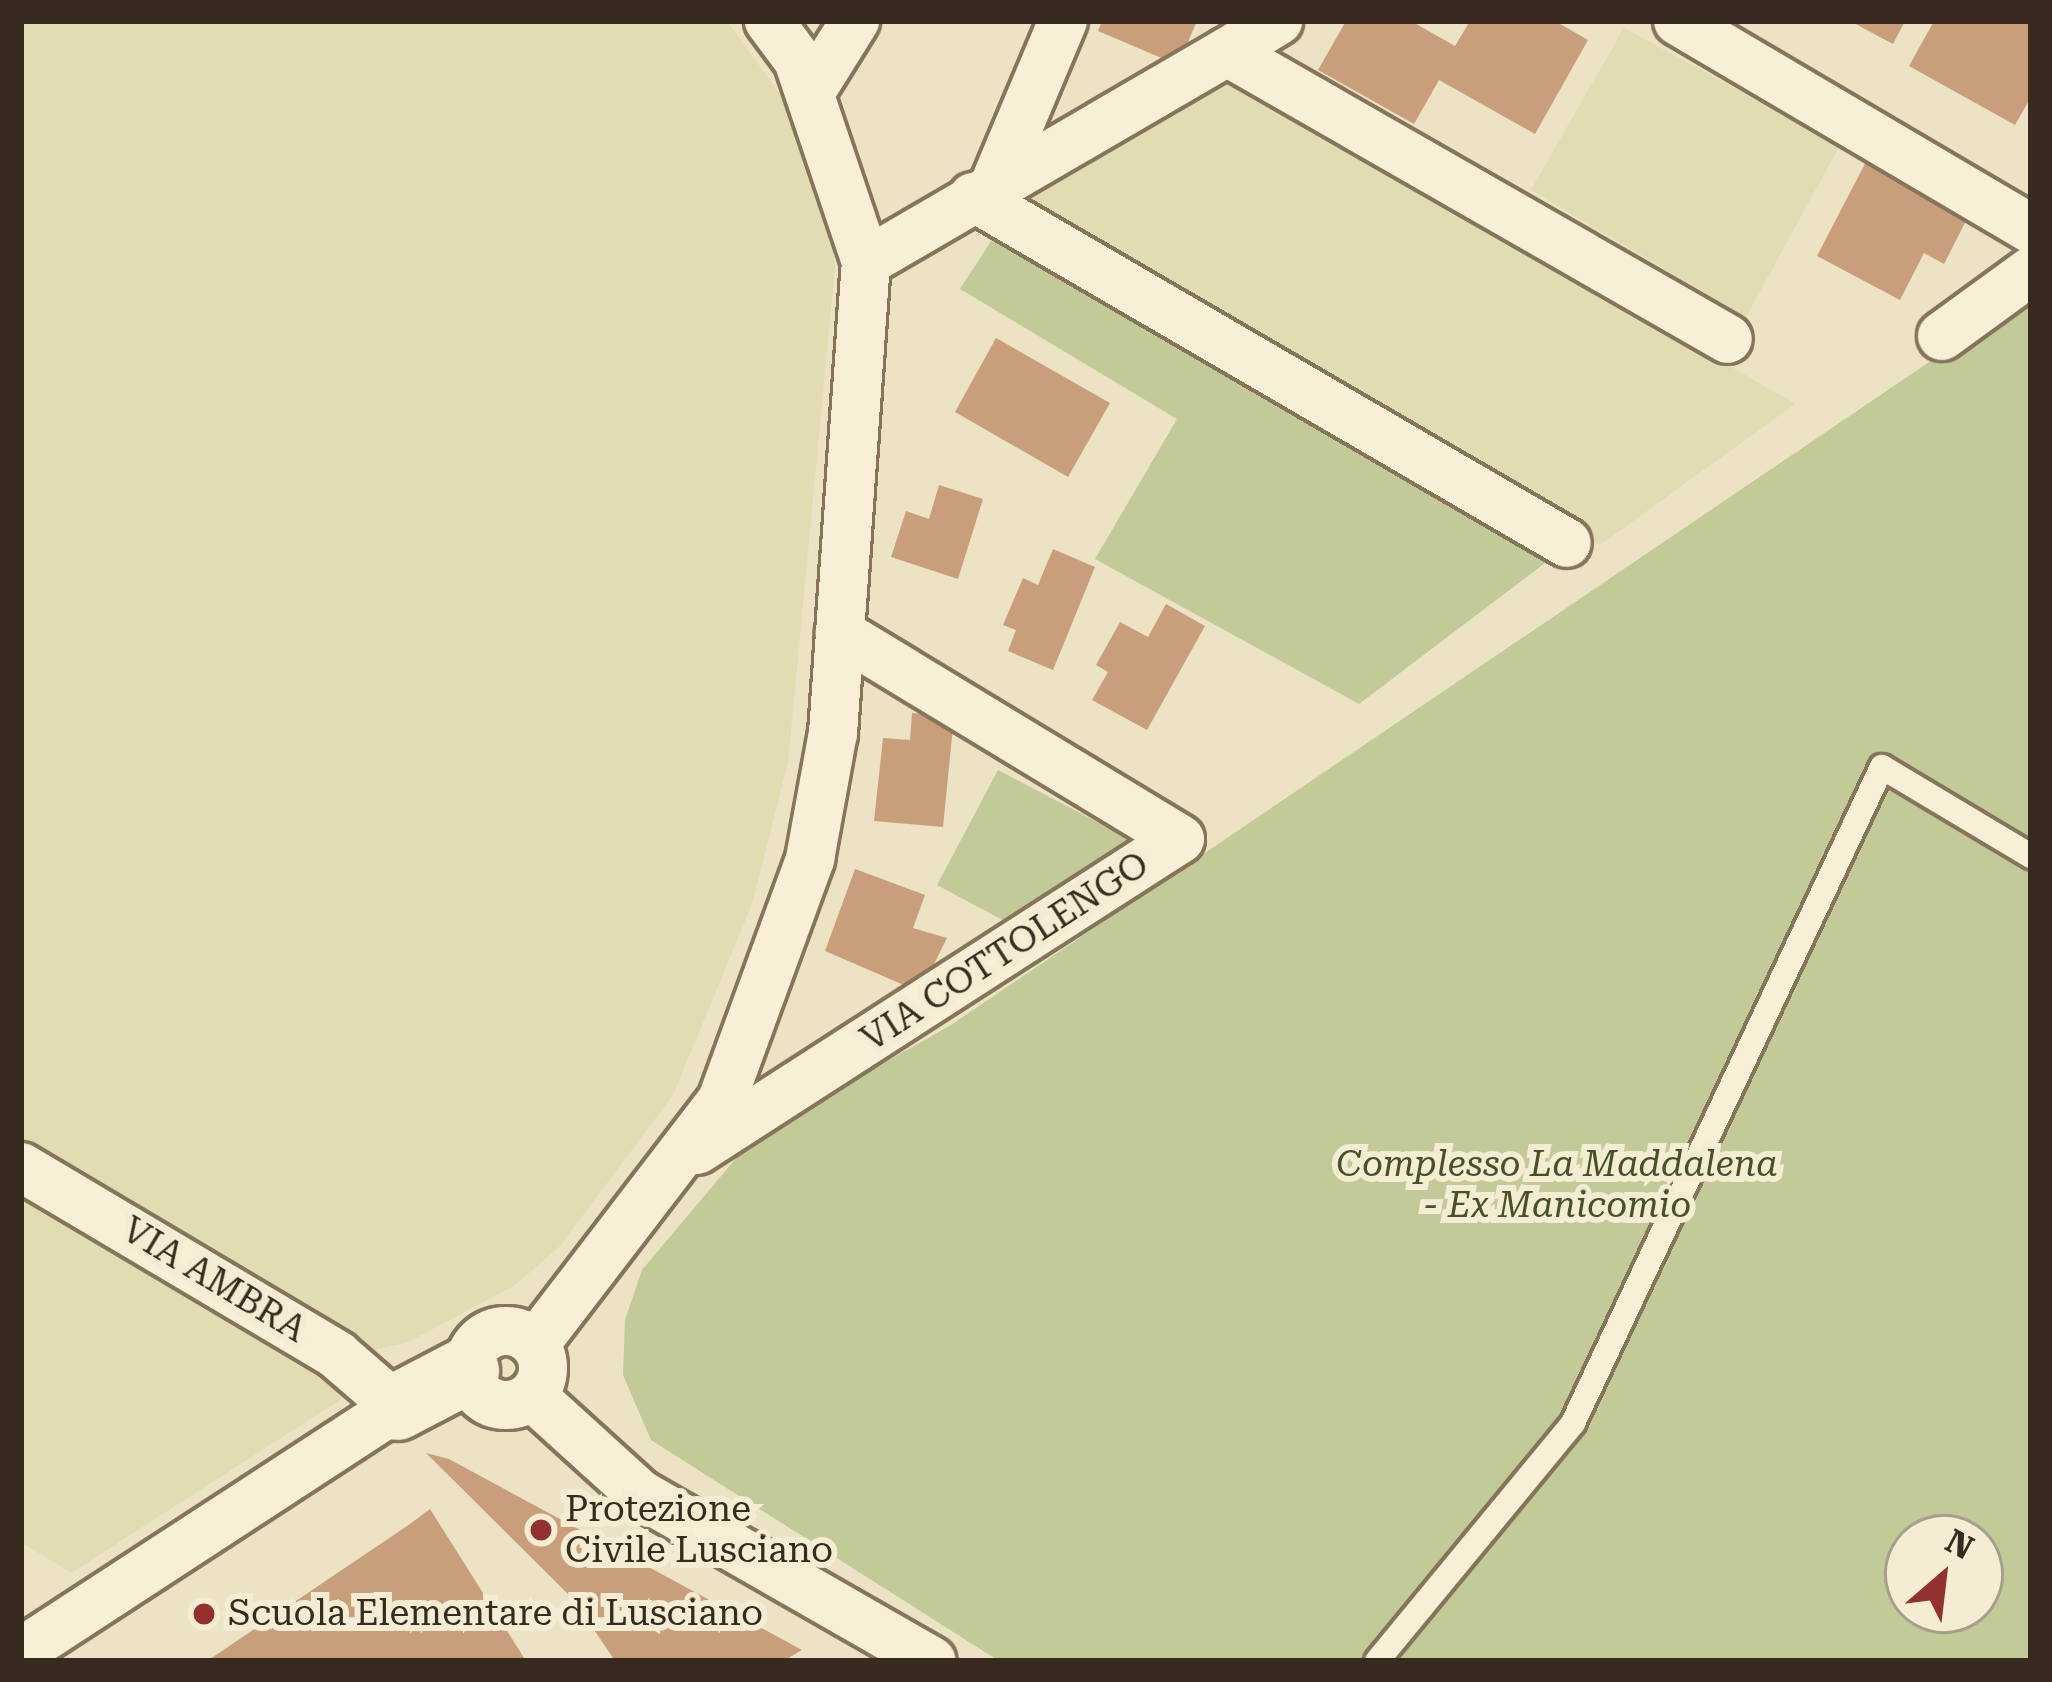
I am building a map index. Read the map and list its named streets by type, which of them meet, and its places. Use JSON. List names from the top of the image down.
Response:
{
  "streets": {
    "street": ["VIA COTTOLENGO", "VIA AMBRA"]
  },
  "parks": ["Complesso La Maddalena - Ex Manicomio"],
  "places": ["Protezione Civile Lusciano", "Scuola Elementare di Lusciano"],
  "north": "top right"
}
